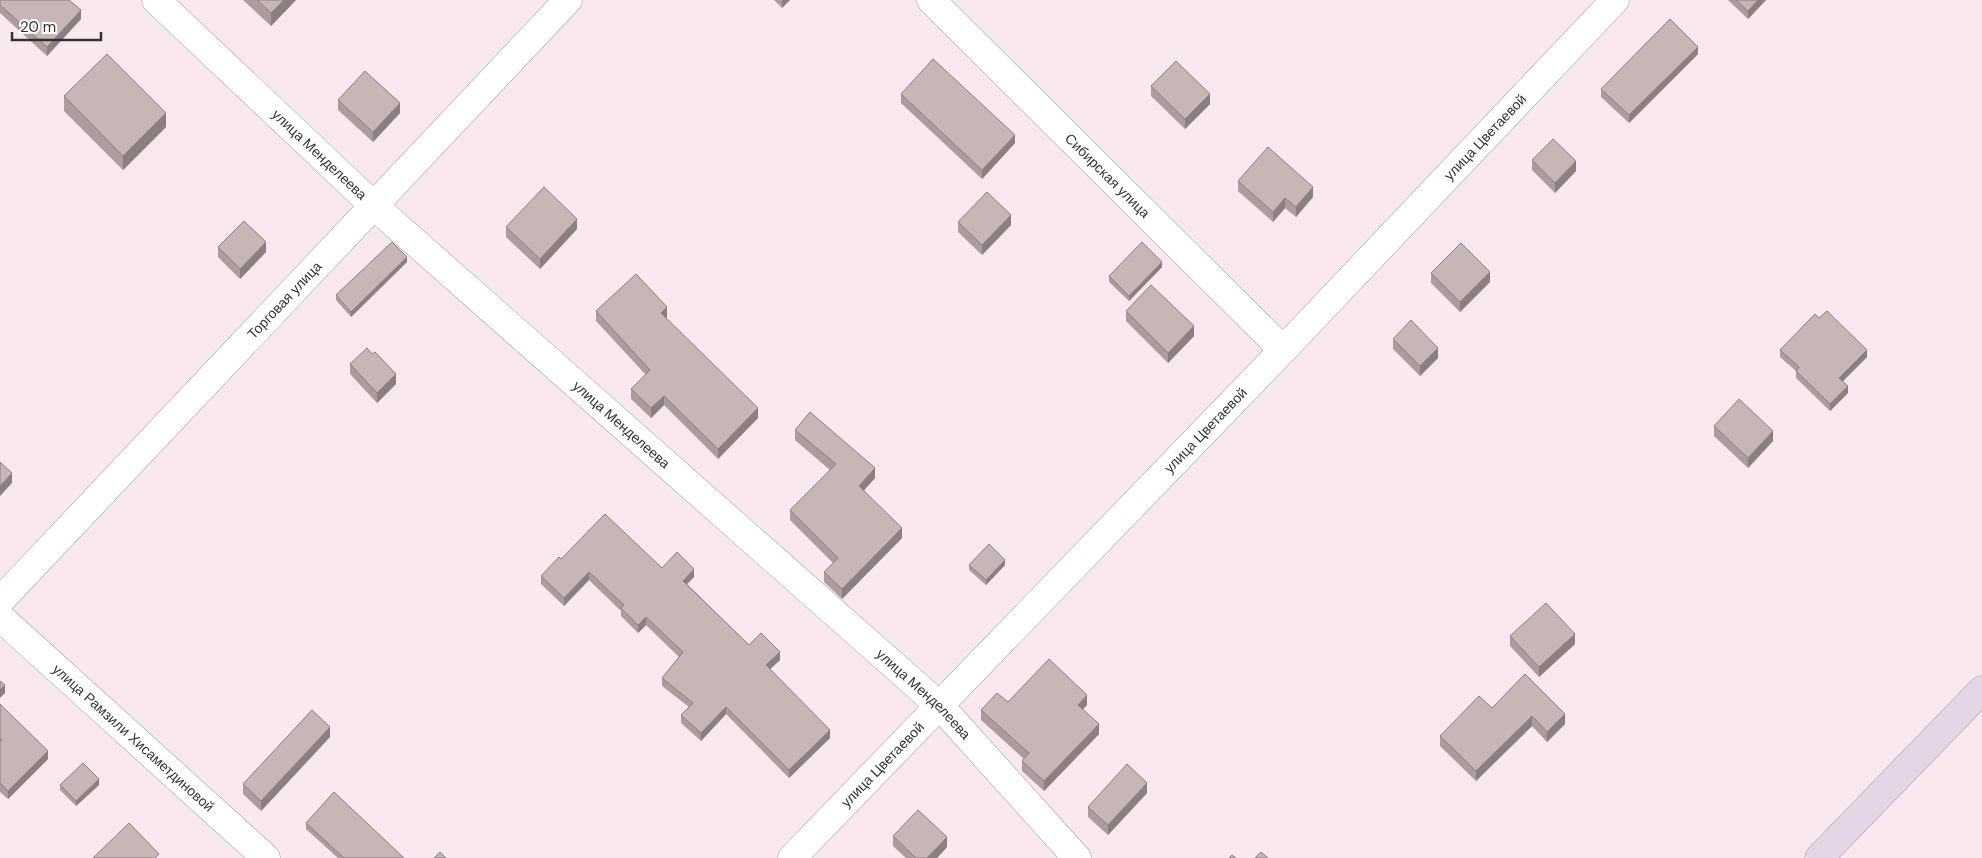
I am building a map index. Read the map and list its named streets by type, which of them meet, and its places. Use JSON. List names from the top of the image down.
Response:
{
  "streets": {
    "street": [
      "улица Цветаевой",
      "улица Менделеева",
      "Сибирская улица",
      "Торговая улица",
      "улица Рамзили Хисаметдиновой"
    ]
  },
  "crossings": [
    ["улица Цветаевой", "улица Менделеева"],
    ["улица Цветаевой", "Сибирская улица"],
    ["улица Менделеева", "Торговая улица"]
  ],
  "scale_bar": "20 m"
}
